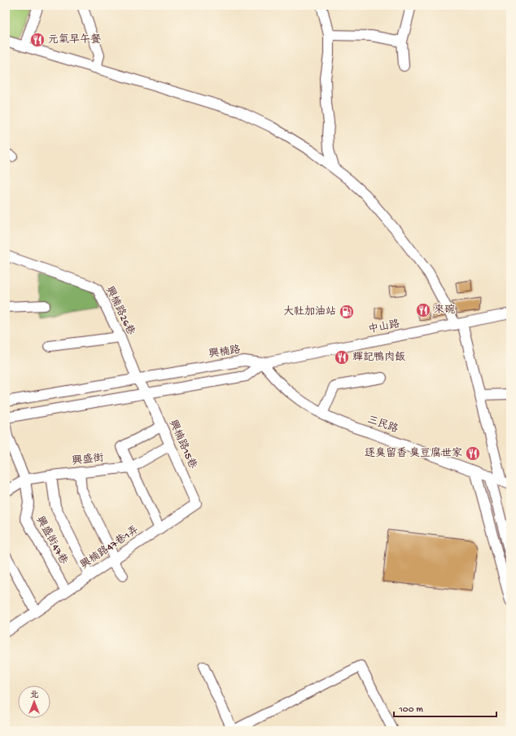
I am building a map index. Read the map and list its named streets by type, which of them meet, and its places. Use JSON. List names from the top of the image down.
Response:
{
  "streets": {
    "street": [
      "興楠路26巷",
      "中山路",
      "興楠路",
      "三民路",
      "興楠路15巷",
      "興盛街",
      "興盛街47巷",
      "興楠路47巷1弄"
    ]
  },
  "crossings": [
    ["興楠路26巷", "興楠路"],
    ["興楠路26巷", "興楠路15巷"],
    ["中山路", "興楠路"],
    ["中山路", "三民路"],
    ["興楠路", "三民路"],
    ["興楠路15巷", "興盛街"],
    ["興楠路15巷", "興楠路47巷1弄"],
    ["興盛街", "興盛街47巷"],
    ["興盛街47巷", "興楠路47巷1弄"]
  ],
  "places": {
    "restaurant": [
      "元氣早午餐",
      "來碗",
      "輝記鴨肉飯",
      "逐臭留香 臭豆腐世家"
    ],
    "fuel station": ["大社加油站"]
  },
  "scale_bar": "100 m",
  "north": "top"
}
